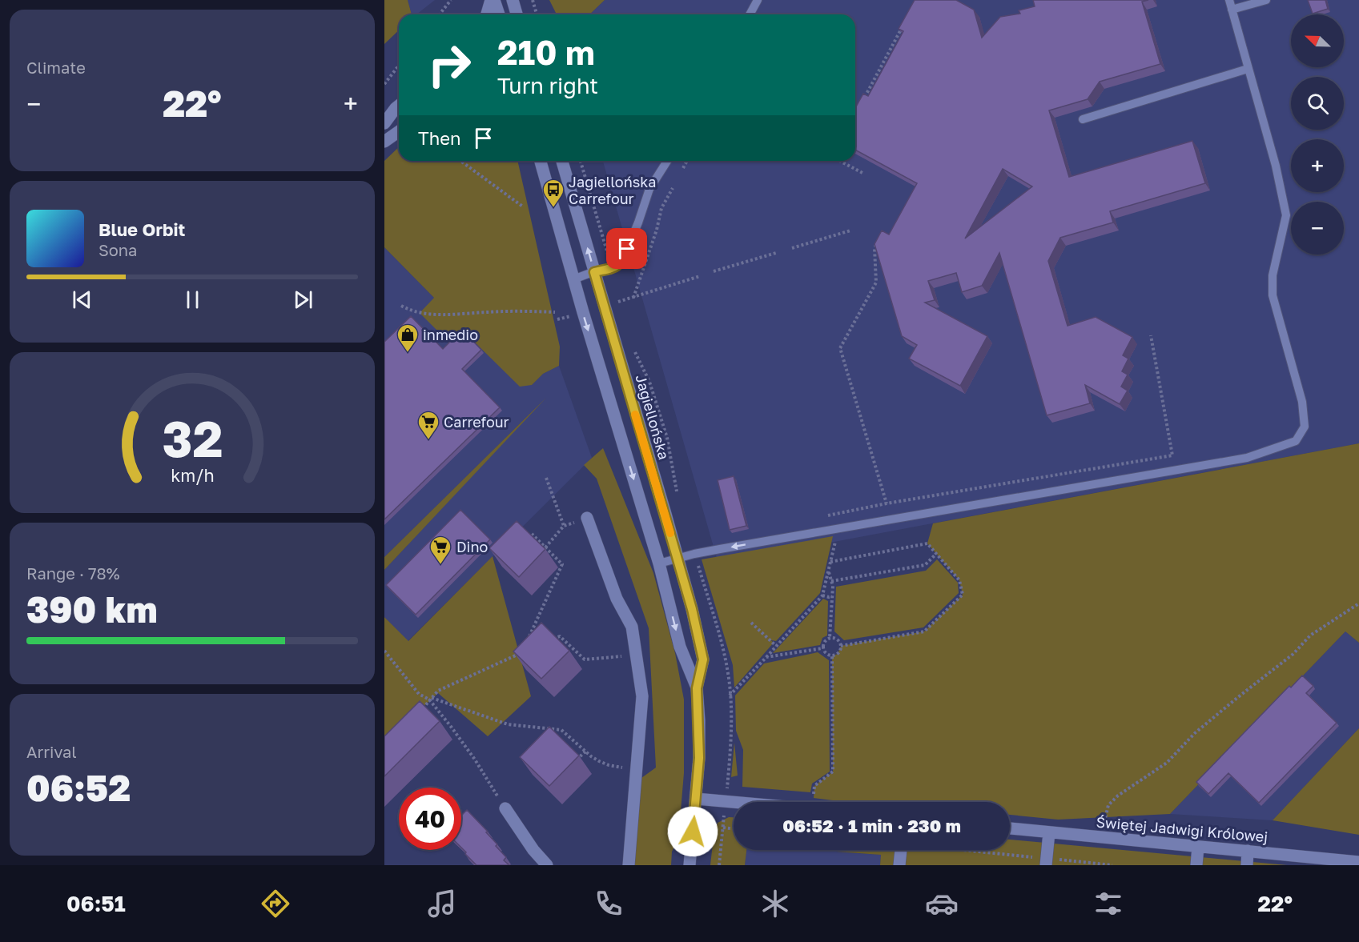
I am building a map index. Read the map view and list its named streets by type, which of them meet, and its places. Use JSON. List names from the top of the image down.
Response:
{
  "streets": {
    "street": ["Jagiellońska", "Świętej Jadwigi Królowej"]
  },
  "places": {
    "bus stop": ["Jagiellońska Carrefour"],
    "shop": ["inmedio"],
    "supermarket": ["Carrefour", "Dino"]
  },
  "north": "top left",
  "page": {
    "tile": [
      "Climate",
      ["Range · 78%", "390 km"],
      ["Arrival", "06:52"]
    ],
    "map_buttons": ["+", "−"],
    "turn": ["210 m", "Turn right"],
    "heat": ["−", "22°", "+"],
    "then": "Then",
    "song": ["Blue Orbit", "Sona"],
    "limit": "40",
    "trip": "06:52 · 1 min · 230 m",
    "tabs": ["06:51", "22°"],
    "gauge": ["32", "km/h"]
  }
}
